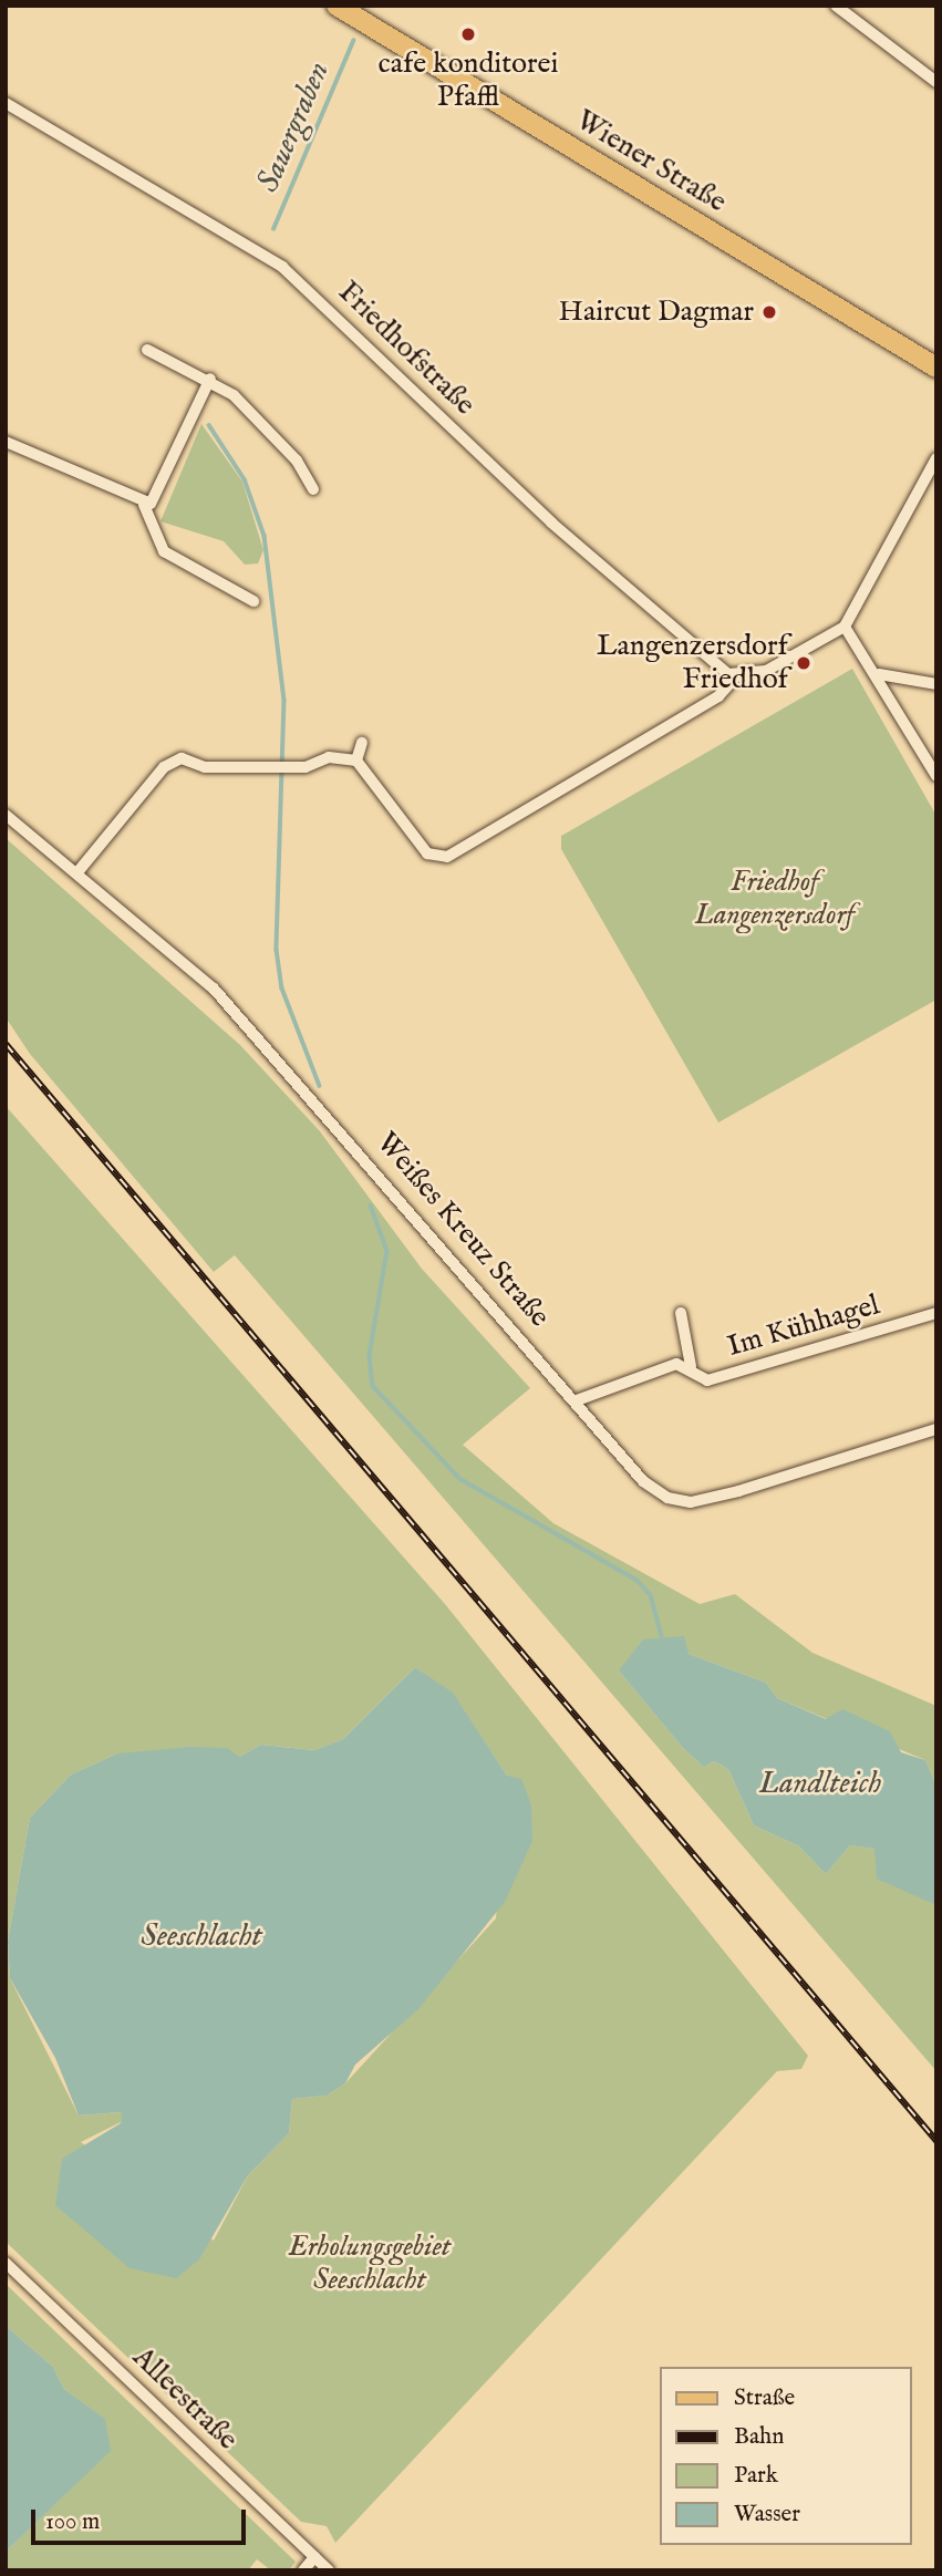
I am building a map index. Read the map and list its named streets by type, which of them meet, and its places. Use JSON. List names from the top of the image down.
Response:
{
  "streets": {
    "main road": ["Wiener Straße"],
    "street": [
      "Friedhofstraße",
      "Weißes Kreuz Straße",
      "Im Kühhagel",
      "Alleestraße"
    ]
  },
  "crossings": [
    ["Weißes Kreuz Straße", "Im Kühhagel"]
  ],
  "water": ["Sauergraben", "Landlteich", "Seeschlacht"],
  "parks": ["Friedhof Langenzersdorf", "Erholungsgebiet Seeschlacht"],
  "places": ["cafe konditorei Pfaffl", "Haircut Dagmar", "Langenzersdorf Friedhof"],
  "legend": [
    "Straße",
    "Bahn",
    "Park",
    "Wasser"
  ],
  "scale_bar": "100 m"
}
